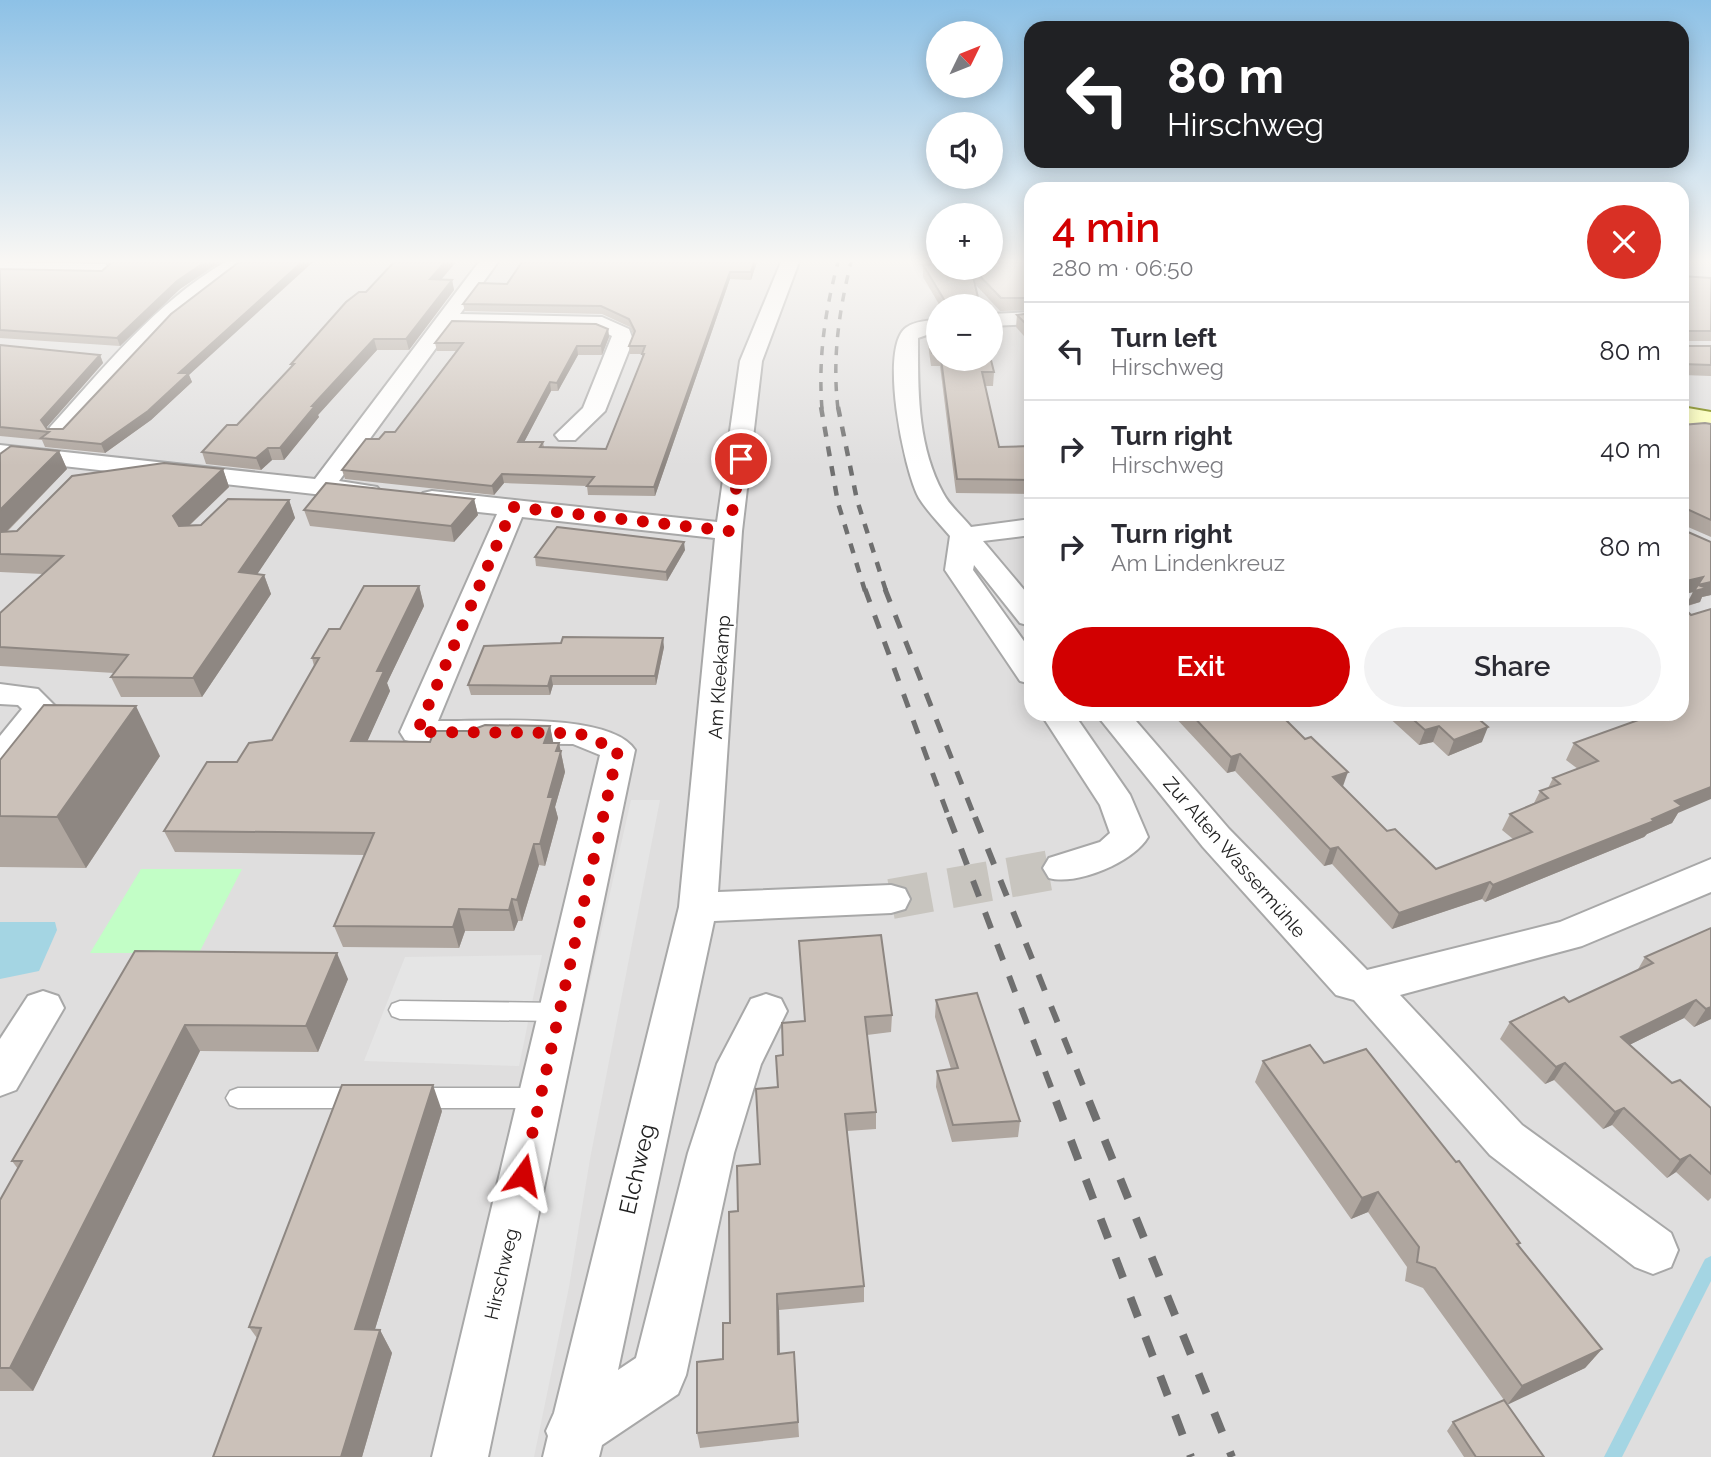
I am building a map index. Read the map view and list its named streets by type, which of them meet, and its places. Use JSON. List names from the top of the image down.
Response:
{
  "streets": {
    "street": [
      "Am Kleekamp",
      "Zur Alten Wassermühle",
      "Elchweg",
      "Hirschweg"
    ]
  },
  "crossings": [
    ["Am Kleekamp", "Elchweg"]
  ],
  "north": "top right",
  "page": {
    "map_buttons": ["+", "−"],
    "turn": ["80 m", "Hirschweg"],
    "heading": ["4 min", "280 m · 06:50"],
    "list": [
      {
        "name": "Turn left",
        "note": "Hirschweg",
        "value": "80 m"
      },
      {
        "name": "Turn right",
        "note": "Hirschweg",
        "value": "40 m"
      },
      {
        "name": "Turn right",
        "note": "Am Lindenkreuz",
        "value": "80 m"
      }
    ],
    "buttons": ["Exit", "Share"]
  }
}
